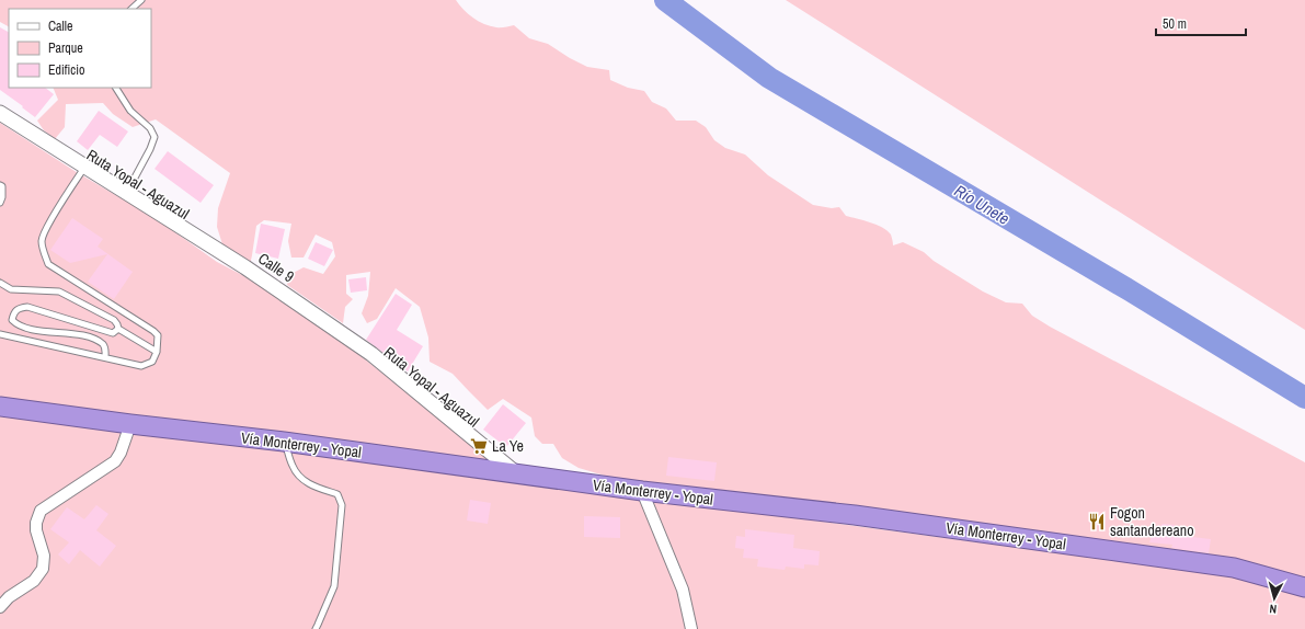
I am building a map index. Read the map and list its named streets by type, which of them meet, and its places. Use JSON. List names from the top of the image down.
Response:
{
  "streets": {
    "highway": ["Vía Monterrey - Yopal"],
    "lane": ["Ruta Yopal - Aguazul"]
  },
  "crossings": [
    ["Ruta Yopal - Aguazul", "Vía Monterrey - Yopal"]
  ],
  "water": ["Río Unete"],
  "places": {
    "supermarket": ["La Ye"],
    "restaurant": ["Fogon santandereano"]
  },
  "legend": ["Calle", "Parque", "Edificio"],
  "scale_bar": "50 m",
  "north": "bottom"
}
